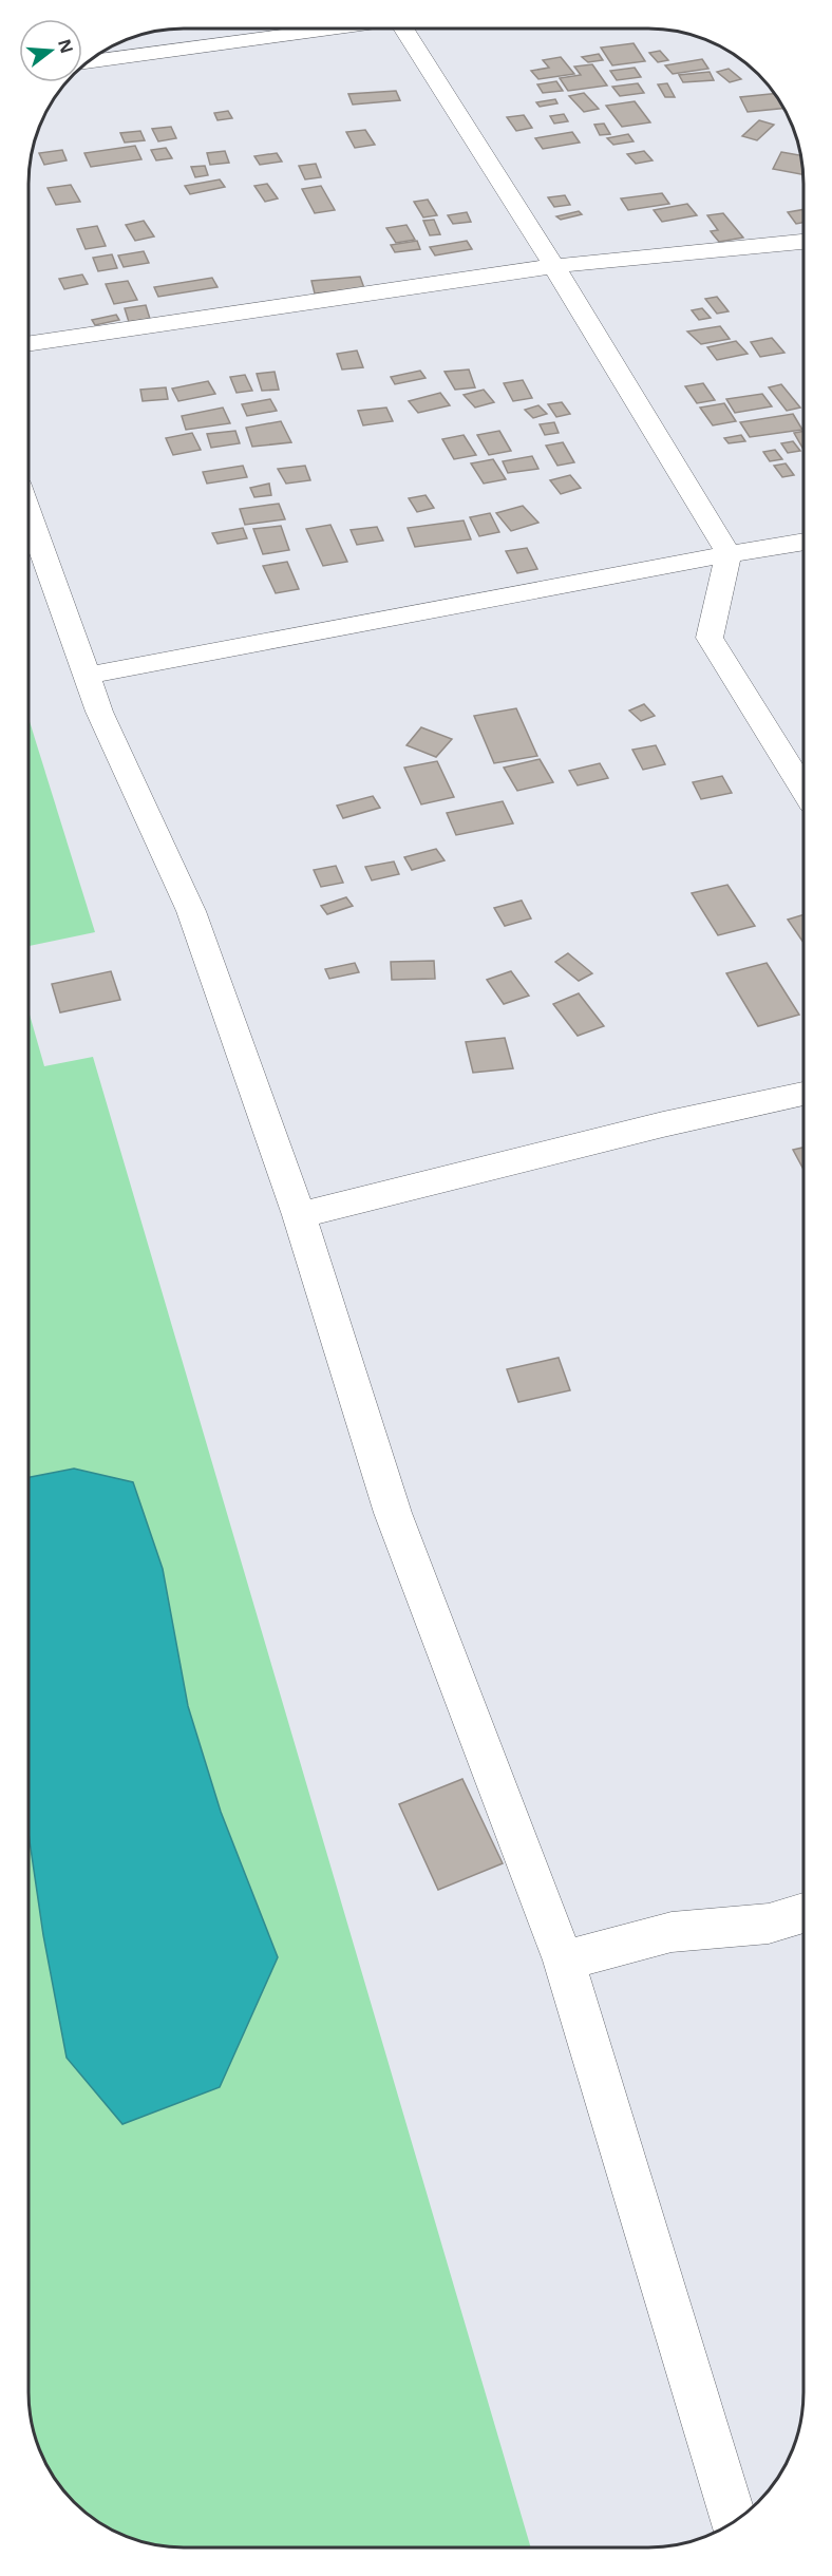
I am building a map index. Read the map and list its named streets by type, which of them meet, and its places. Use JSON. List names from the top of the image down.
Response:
{
  "north": "right"
}
